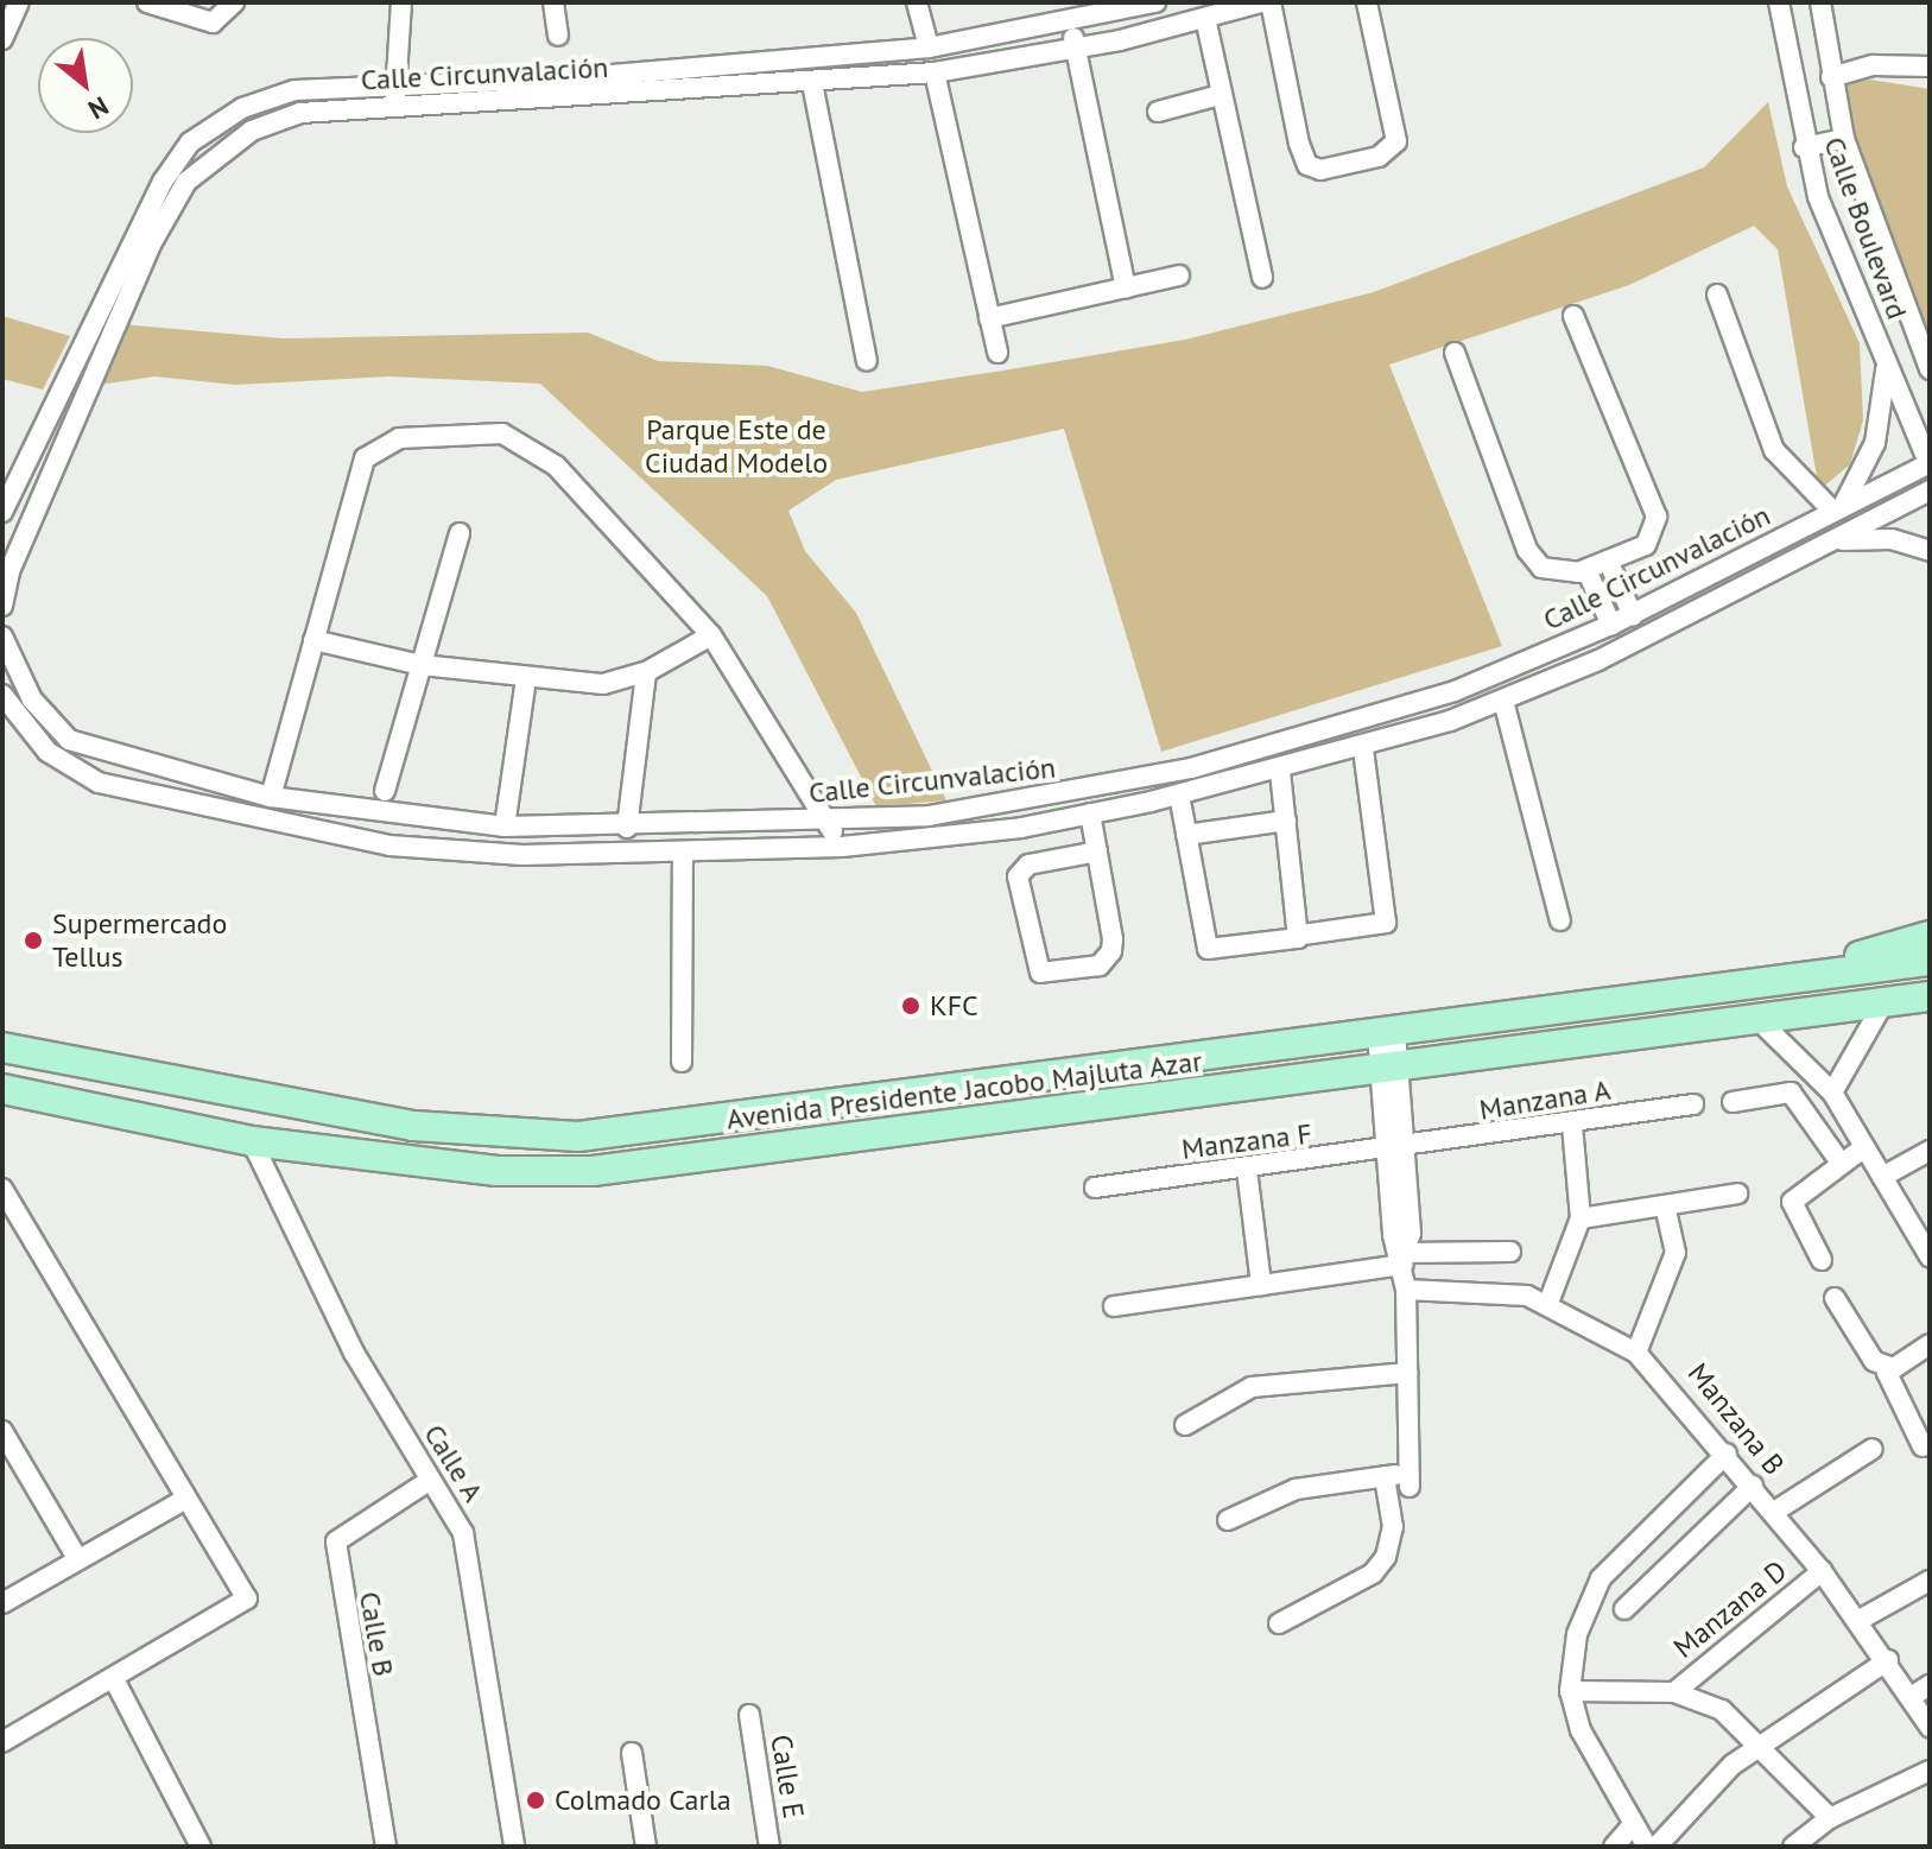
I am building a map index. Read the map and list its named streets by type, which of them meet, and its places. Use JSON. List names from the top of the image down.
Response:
{
  "streets": {
    "main road": ["Avenida Presidente Jacobo Majluta Azar"],
    "street": [
      "Calle Circunvalación",
      "Calle Boulevard",
      "Manzana A",
      "Manzana F",
      "Manzana B",
      "Calle A",
      "Manzana D",
      "Calle B",
      "Calle E"
    ]
  },
  "crossings": [
    ["Calle Circunvalación", "Calle Boulevard"],
    ["Avenida Presidente Jacobo Majluta Azar", "Calle A"],
    ["Manzana A", "Manzana F"],
    ["Manzana B", "Manzana D"],
    ["Calle A", "Calle B"]
  ],
  "parks": ["Parque Este de Ciudad Modelo"],
  "places": ["Supermercado Tellus", "KFC", "Colmado Carla"],
  "north": "bottom right"
}
